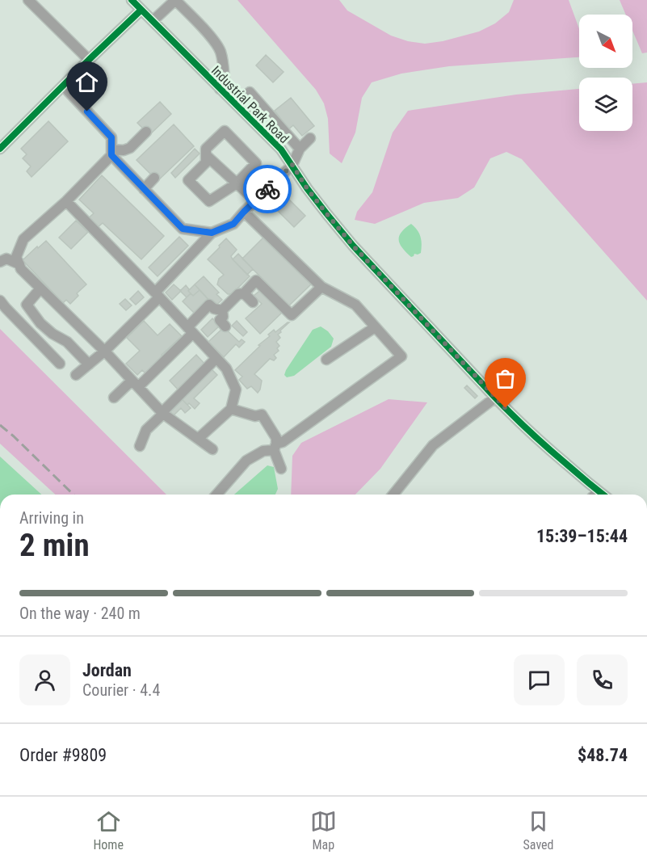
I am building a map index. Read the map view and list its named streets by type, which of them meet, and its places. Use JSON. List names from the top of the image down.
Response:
{
  "streets": {
    "street": ["Industrial Park Road"]
  },
  "north": "bottom right",
  "page": {
    "heading": ["2 min", "Arriving in", "15:39–15:44"],
    "panel": [
      "Jordan",
      "Courier · 4.4",
      "Order #9809",
      "$48.74"
    ],
    "bar": "On the way · 240 m",
    "tabs": ["Home", "Map", "Saved"]
  }
}
